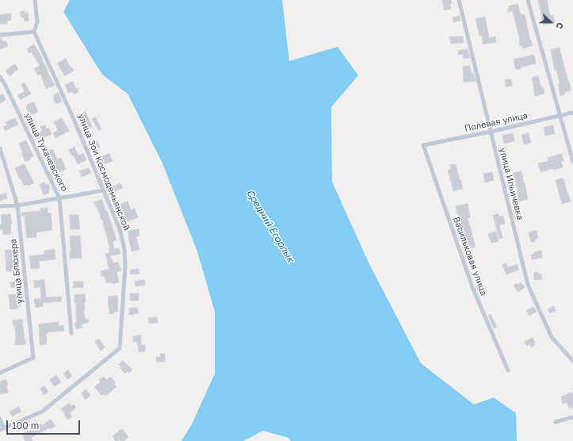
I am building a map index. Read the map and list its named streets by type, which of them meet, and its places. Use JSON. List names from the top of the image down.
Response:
{
  "streets": {
    "street": [
      "Полевая улица",
      "улица Тухачевского",
      "улица Зои Космодемьянской",
      "улица Ильичевка",
      "Васильковая улица",
      "улица Блюхера"
    ]
  },
  "crossings": [
    ["Полевая улица", "улица Ильичевка"],
    ["Полевая улица", "Васильковая улица"]
  ],
  "water": ["Средний Егорлык"],
  "scale_bar": "100 m",
  "north": "right"
}
